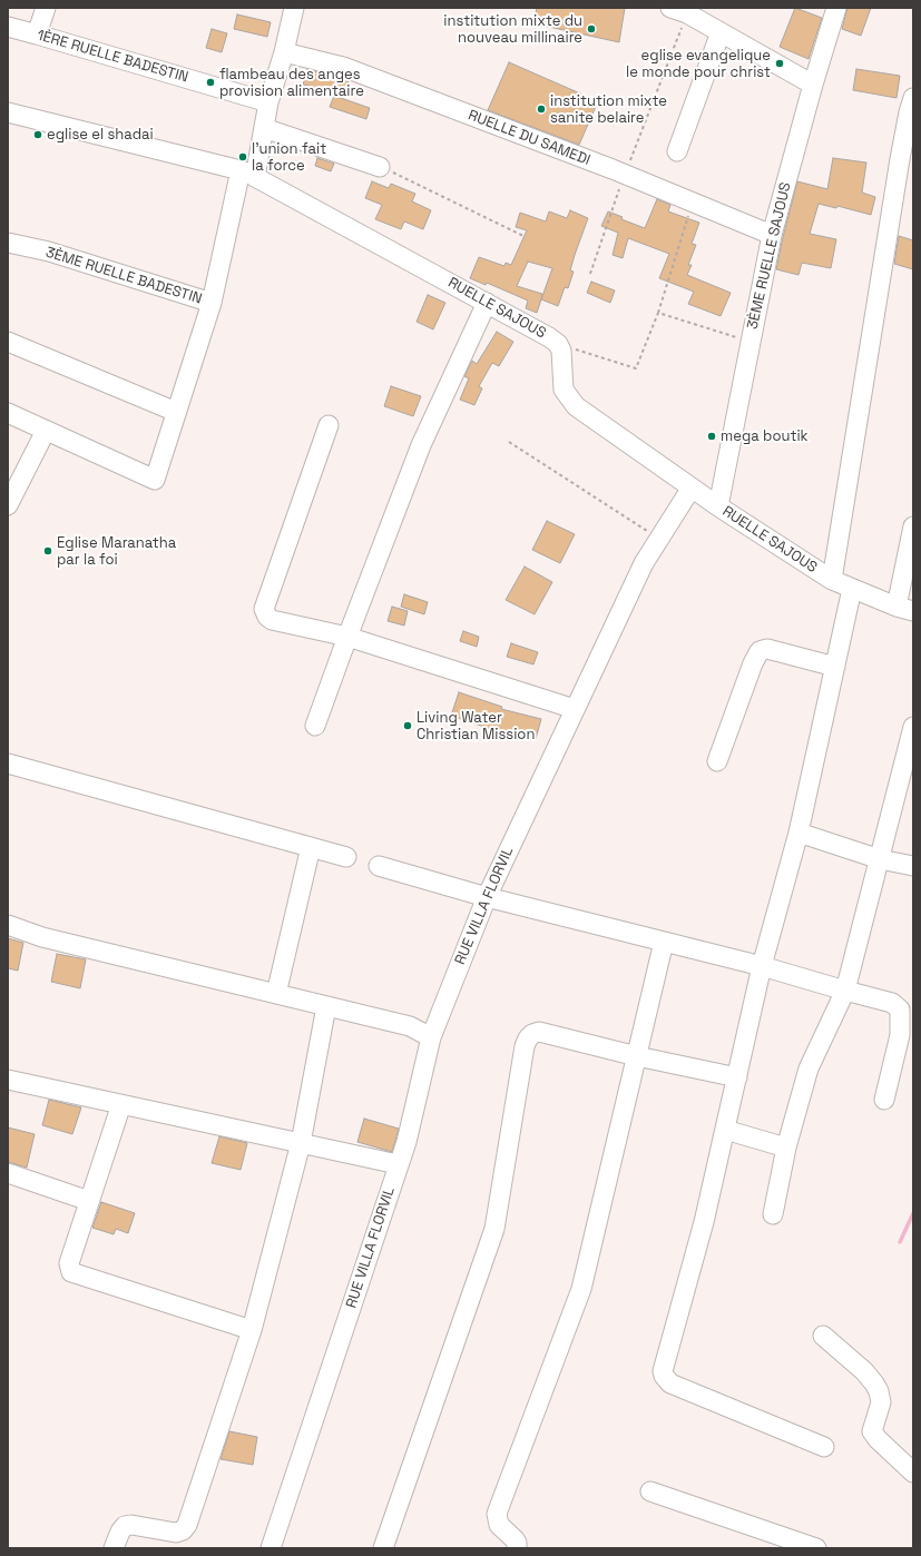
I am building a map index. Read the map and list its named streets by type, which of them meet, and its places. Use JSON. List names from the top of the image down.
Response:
{
  "streets": {
    "street": [
      "1ÈRE RUELLE BADESTIN",
      "RUELLE DU SAMEDI",
      "3ÈME RUELLE SAJOUS",
      "3ÈME RUELLE BADESTIN",
      "RUELLE SAJOUS",
      "RUE VILLA FLORVIL"
    ]
  },
  "crossings": [
    ["RUELLE DU SAMEDI", "3ÈME RUELLE SAJOUS"],
    ["3ÈME RUELLE SAJOUS", "RUELLE SAJOUS"],
    ["3ÈME RUELLE BADESTIN", "RUELLE SAJOUS"],
    ["RUELLE SAJOUS", "RUE VILLA FLORVIL"]
  ],
  "places": [
    "institution mixte du nouveau millinaire",
    "eglise evangelique le monde pour christ",
    "flambeau des anges provision alimentaire",
    "institution mixte sanite belaire",
    "eglise el shadai",
    "l'union fait la force",
    "mega boutik",
    "Eglise Maranatha par la foi",
    "Living Water Christian Mission"
  ]
}
